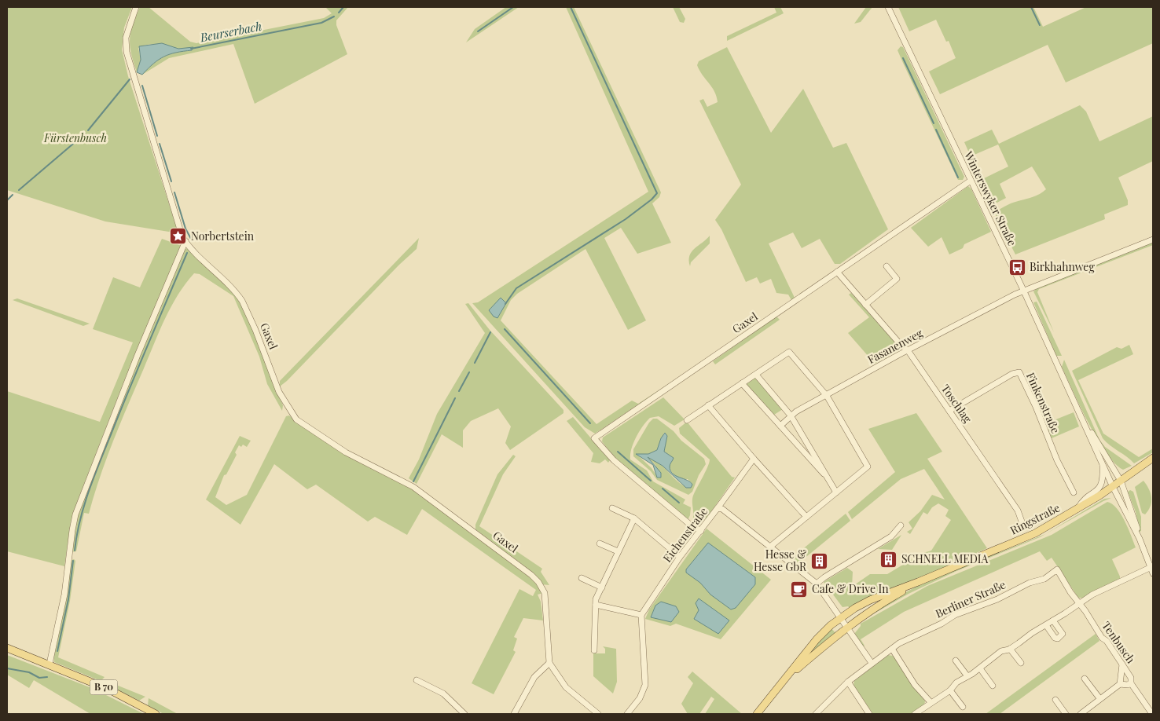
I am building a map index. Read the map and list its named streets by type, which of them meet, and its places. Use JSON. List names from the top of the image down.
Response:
{
  "streets": {
    "main road": ["Ringstraße", "B 70"],
    "street": [
      "Winterswyker Straße",
      "Gaxel",
      "Fasanenweg",
      "Finkenstraße",
      "Toschlag",
      "Eichenstraße",
      "Berliner Straße",
      "Tenbusch"
    ]
  },
  "crossings": [
    ["Winterswyker Straße", "Gaxel"],
    ["Winterswyker Straße", "Fasanenweg"],
    ["Winterswyker Straße", "Ringstraße"],
    ["Gaxel", "Toschlag"],
    ["Gaxel", "Eichenstraße"],
    ["Fasanenweg", "Toschlag"],
    ["Finkenstraße", "Toschlag"],
    ["Ringstraße", "Eichenstraße"],
    ["Berliner Straße", "Tenbusch"]
  ],
  "water": ["Beurserbach"],
  "parks": ["Fürstenbusch"],
  "places": {
    "place": ["Norbertstein"],
    "bus stop": ["Birkhahnweg"],
    "building": ["SCHNELL MEDIA", "Hesse & Hesse GbR"],
    "cafe": ["Cafe & Drive In"]
  }
}
